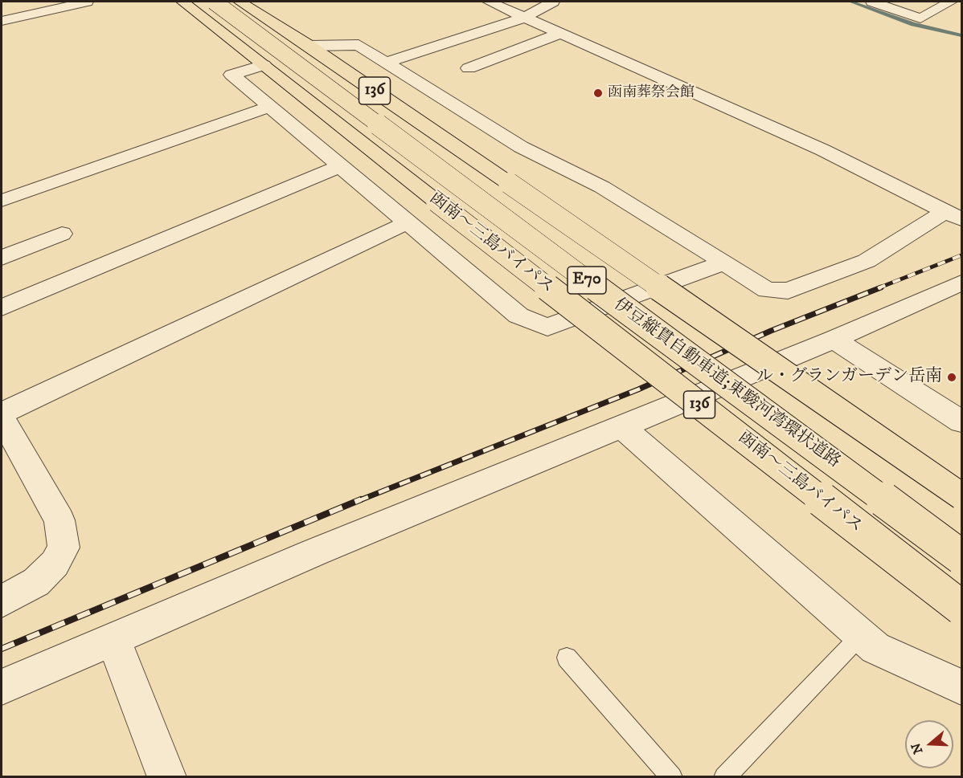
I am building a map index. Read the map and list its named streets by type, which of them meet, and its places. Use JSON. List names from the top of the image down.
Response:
{
  "streets": {
    "highway": [
      "136",
      "函南～三島バイパス",
      "E70",
      "伊豆縦貫自動車道;東駿河湾環状道路"
    ]
  },
  "places": ["函南葬祭会館", "ル・グランガーデン岳南"],
  "north": "left"
}
